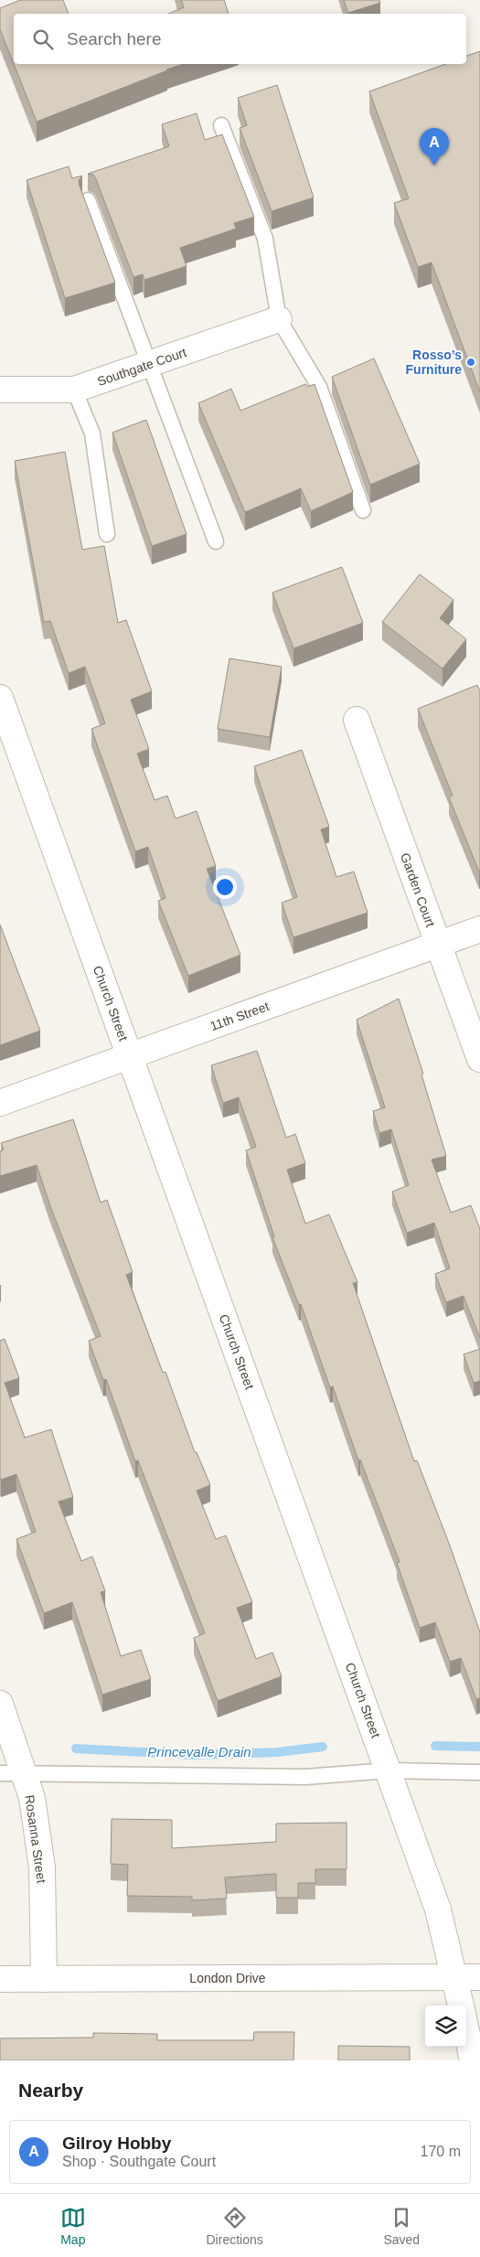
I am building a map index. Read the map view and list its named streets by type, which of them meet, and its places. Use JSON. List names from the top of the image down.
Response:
{
  "streets": {
    "street": [
      "Southgate Court",
      "Garden Court",
      "Church Street",
      "11th Street",
      "Rosanna Street",
      "London Drive"
    ]
  },
  "crossings": [
    ["Garden Court", "11th Street"],
    ["Church Street", "11th Street"],
    ["Church Street", "London Drive"],
    ["Rosanna Street", "London Drive"]
  ],
  "water": ["Princevalle Drain"],
  "places": ["Rosso’s Furniture"],
  "page": {
    "search": "Search here",
    "pins": "A",
    "heading": "Nearby",
    "list": [
      {
        "mark": "A",
        "name": "Gilroy Hobby",
        "note": "Shop · Southgate Court",
        "value": "170 m"
      }
    ],
    "nav": ["Map", "Directions", "Saved"]
  }
}
